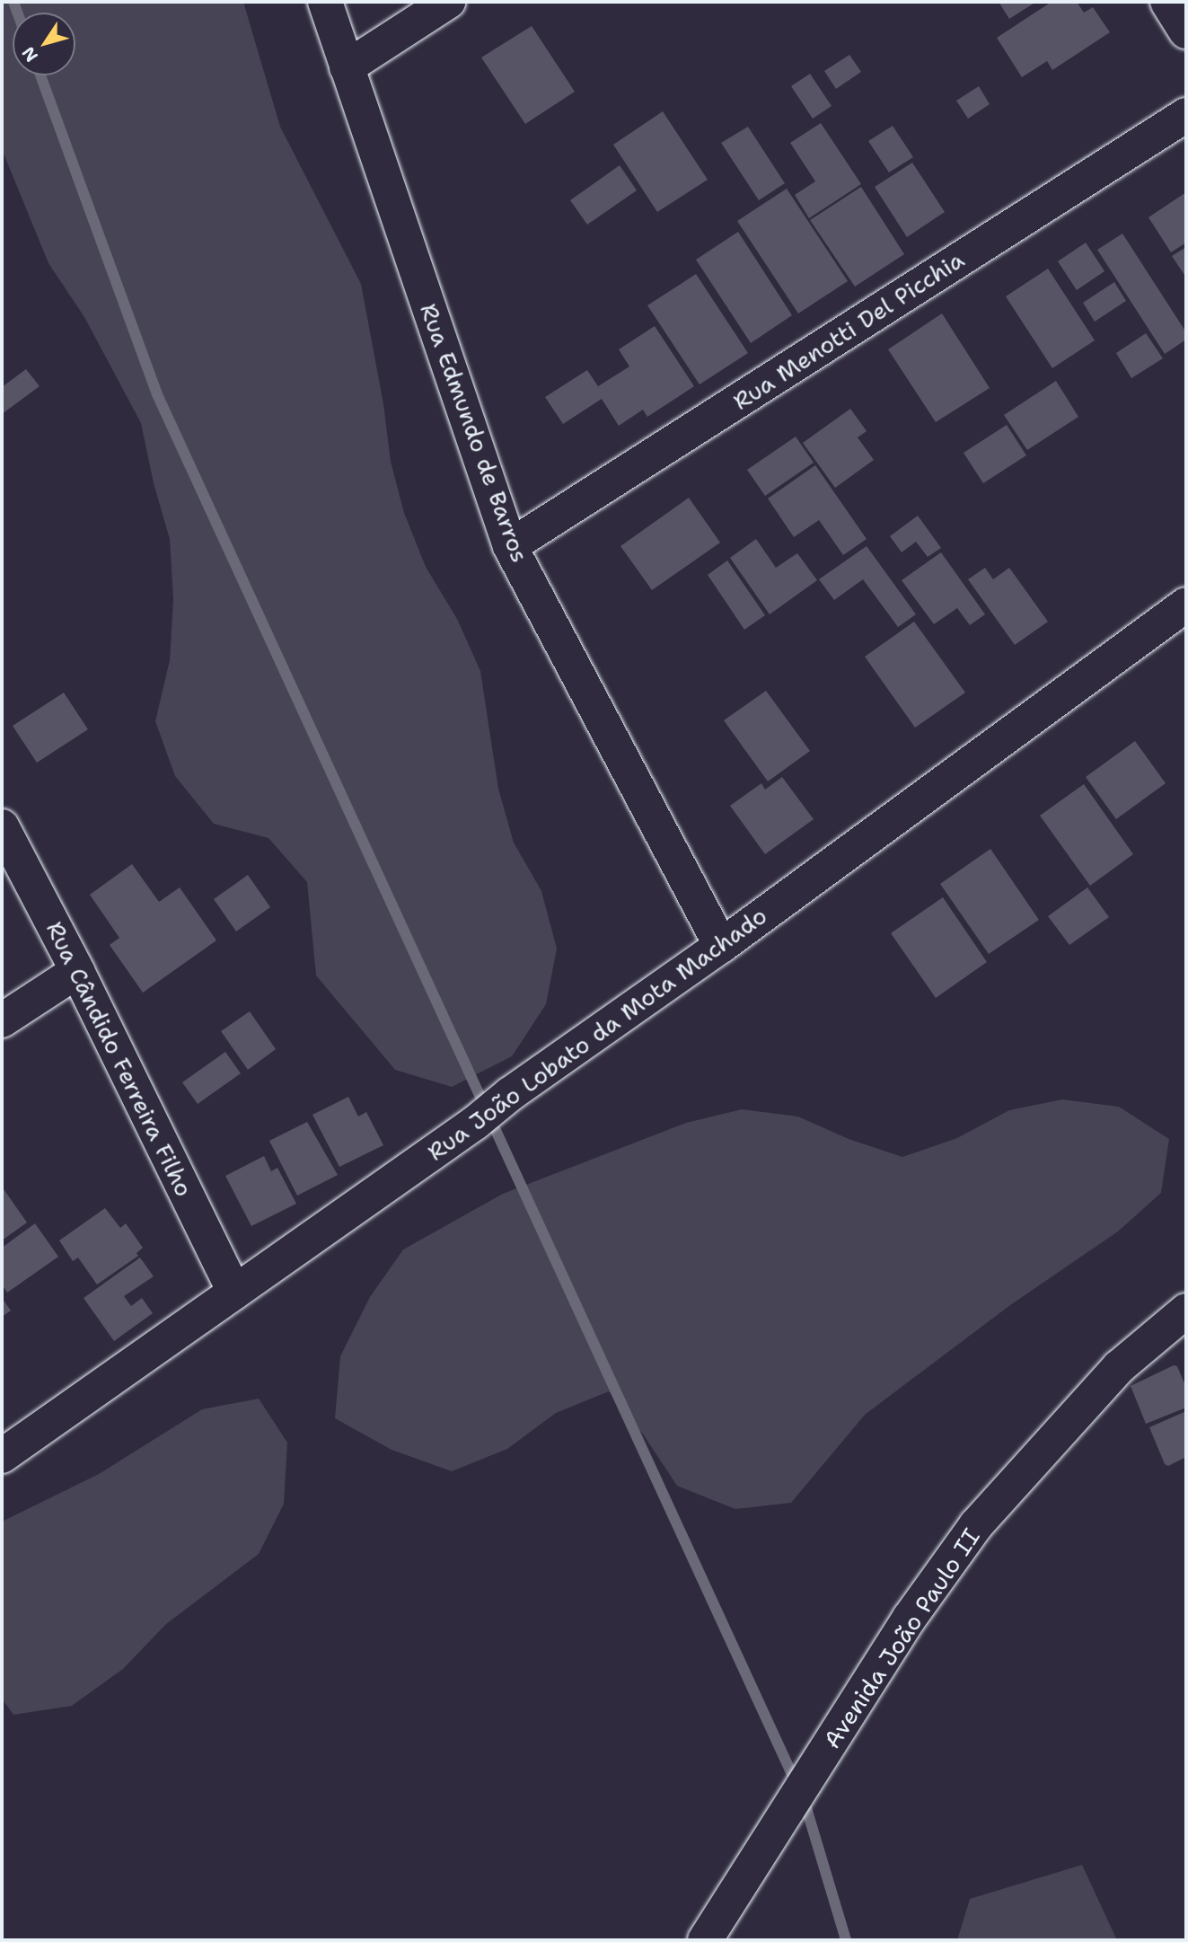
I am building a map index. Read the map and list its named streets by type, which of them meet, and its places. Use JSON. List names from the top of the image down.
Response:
{
  "streets": {
    "street": [
      "Rua Menotti Del Picchia",
      "Rua Edmundo de Barros",
      "Rua João Lobato da Mota Machado",
      "Rua Cândido Ferreira Filho",
      "Avenida João Paulo II"
    ]
  },
  "crossings": [
    ["Rua Menotti Del Picchia", "Rua Edmundo de Barros"],
    ["Rua Edmundo de Barros", "Rua João Lobato da Mota Machado"],
    ["Rua João Lobato da Mota Machado", "Rua Cândido Ferreira Filho"]
  ],
  "north": "bottom left"
}
